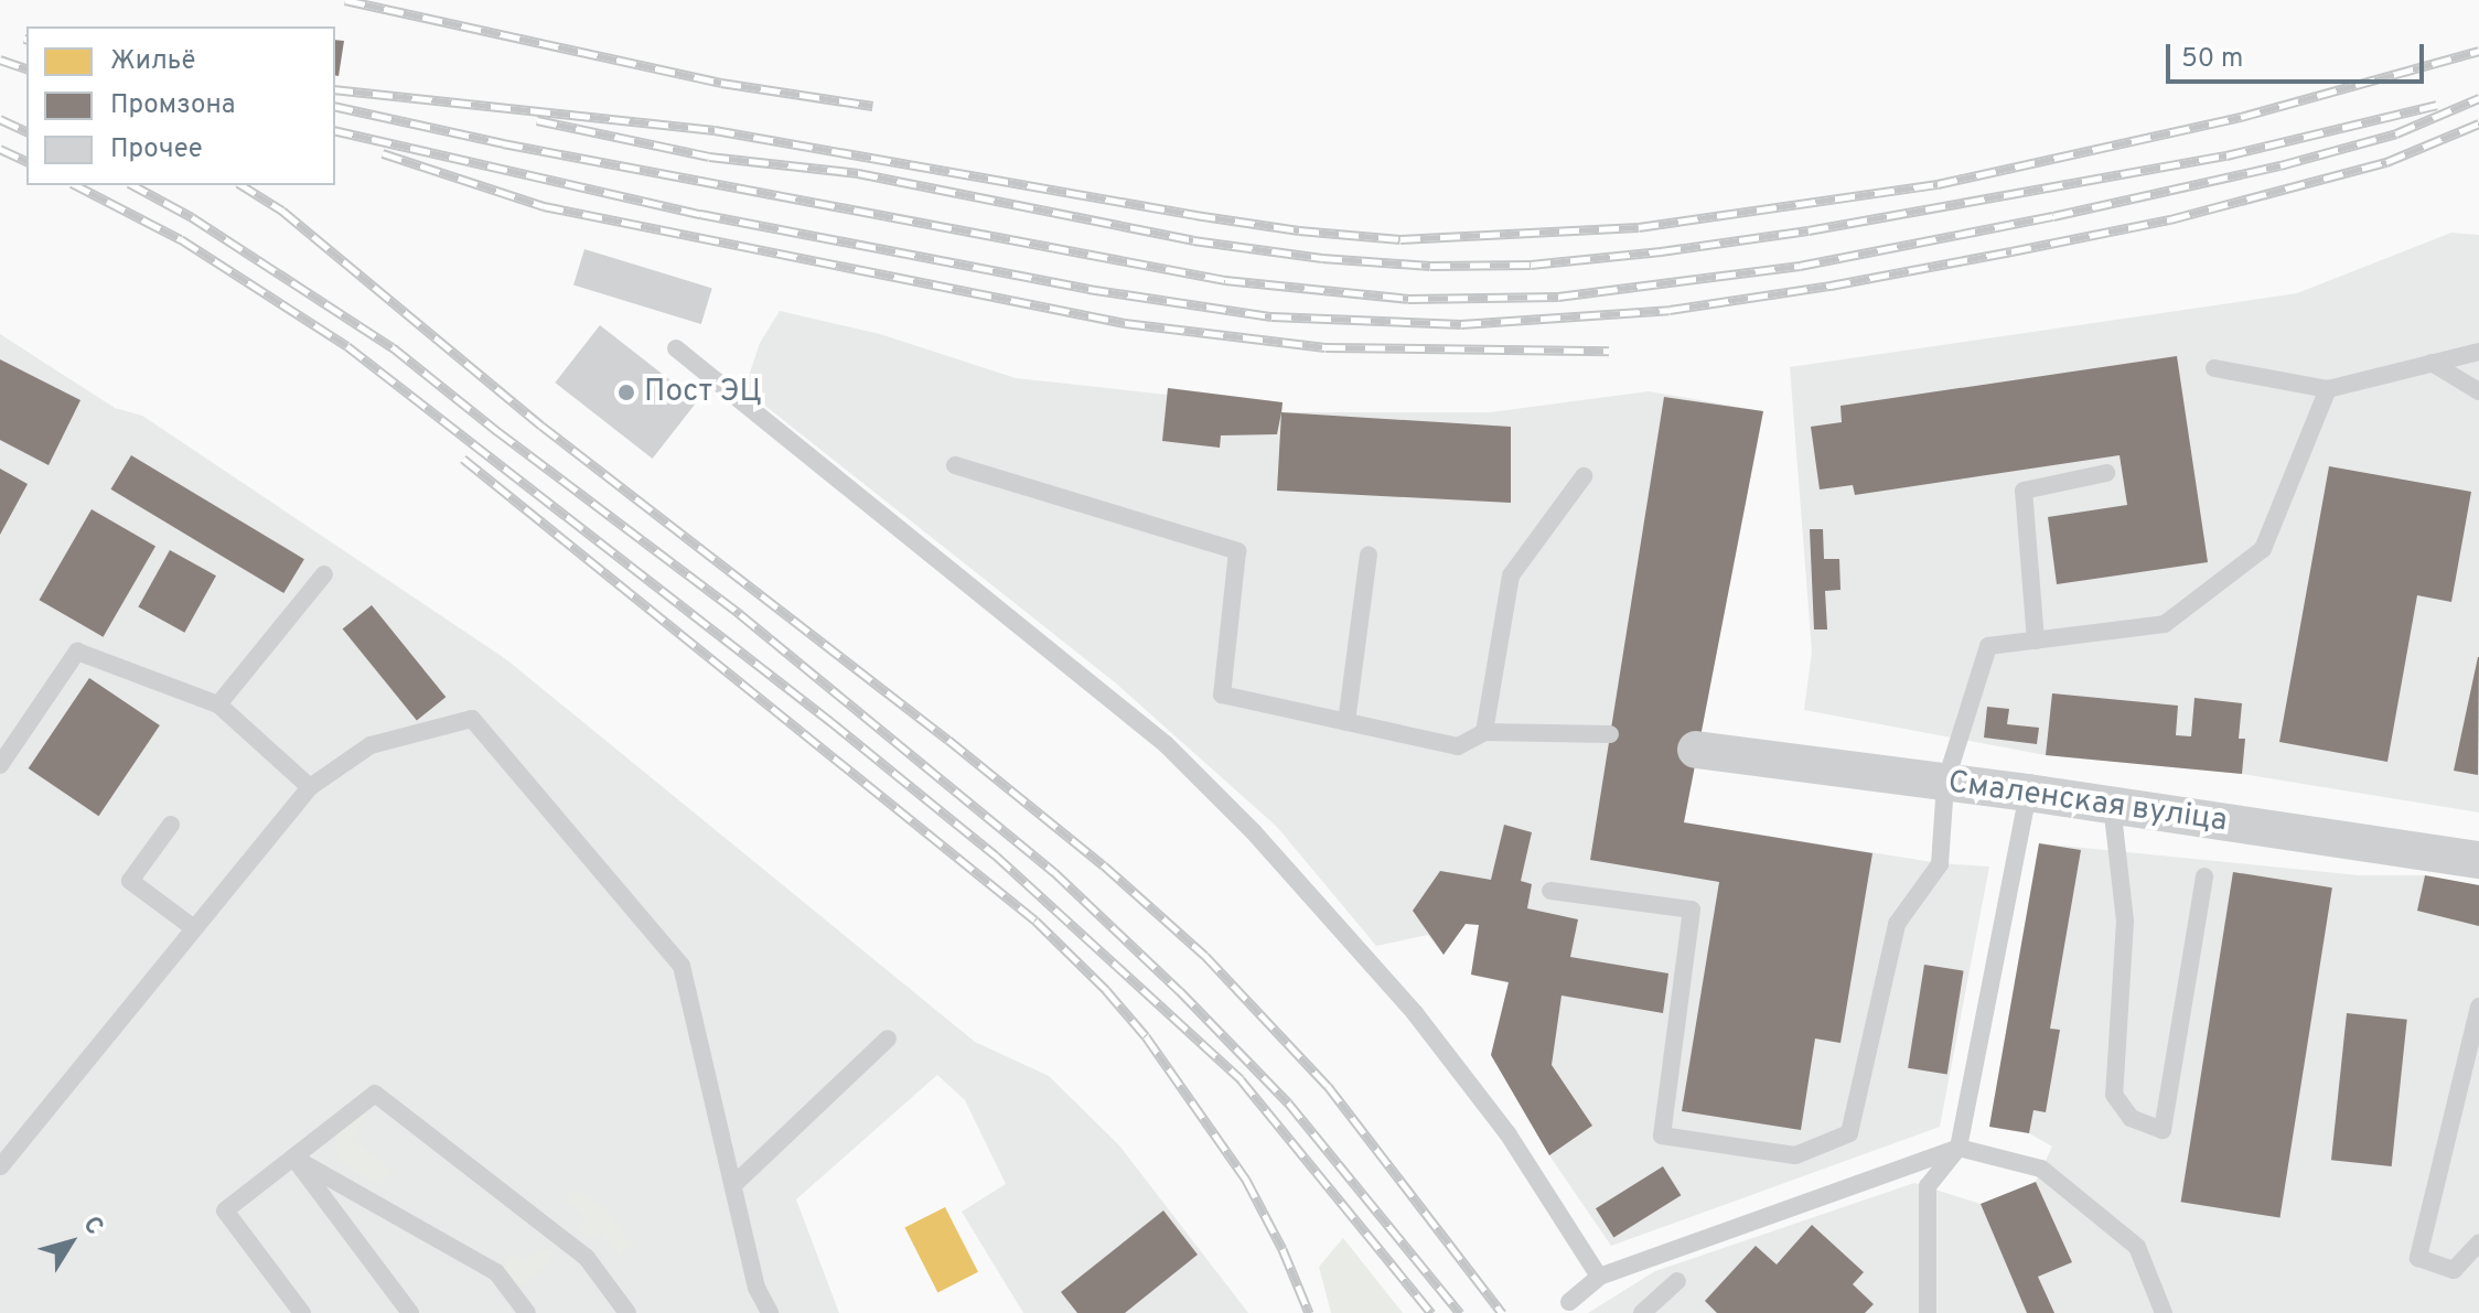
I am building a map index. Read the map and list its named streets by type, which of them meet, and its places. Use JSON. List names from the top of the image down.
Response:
{
  "streets": {
    "street": ["Смаленская вуліца"]
  },
  "places": ["Пост ЭЦ"],
  "legend": ["Жильё", "Промзона", "Прочее"],
  "scale_bar": "50 m",
  "north": "top right"
}
